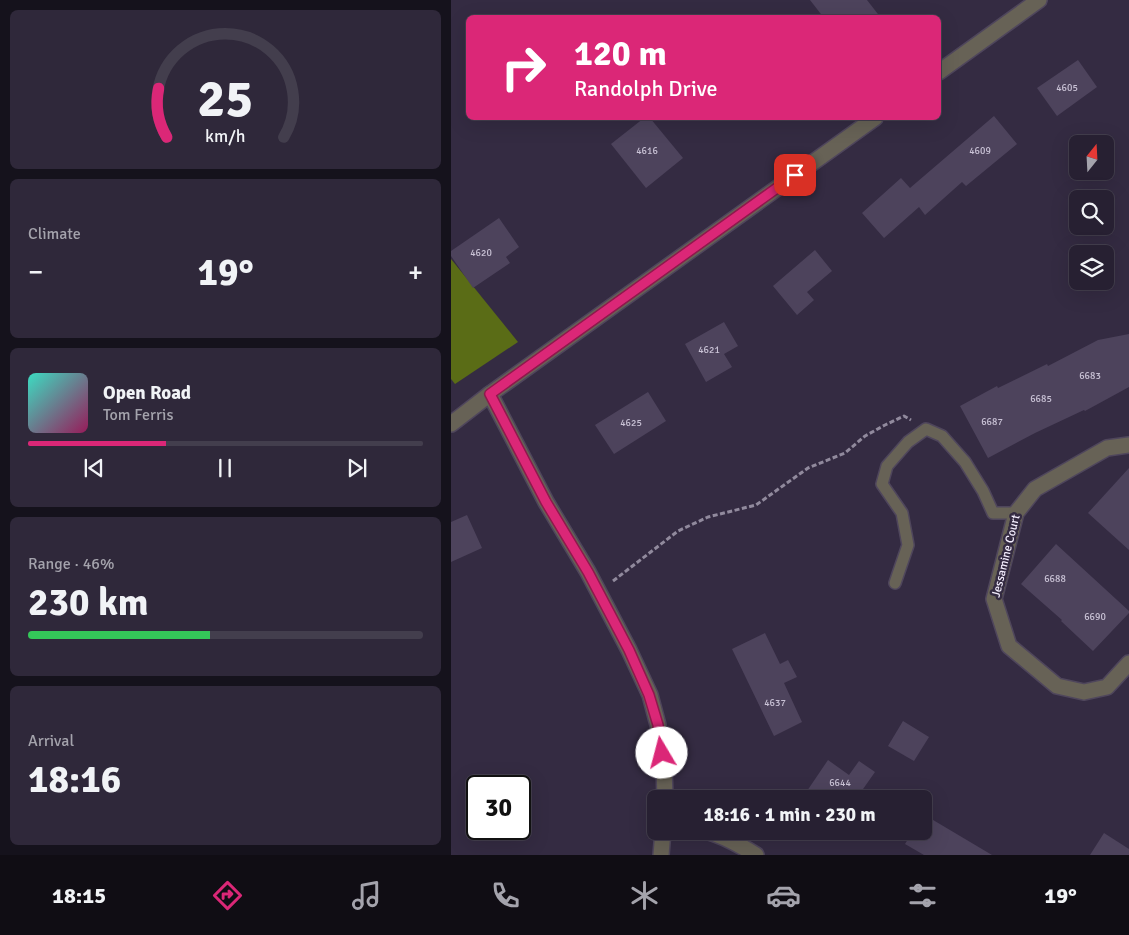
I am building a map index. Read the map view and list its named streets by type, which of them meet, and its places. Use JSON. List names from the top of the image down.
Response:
{
  "streets": {
    "street": ["Jessamine Court"]
  },
  "house_numbers": [
    "4605",
    "4616",
    "4609",
    "4620",
    "4621",
    "6683",
    "6685",
    "6687",
    "4625",
    "6688",
    "6690",
    "4637",
    "6644"
  ],
  "north": "top",
  "page": {
    "turn": ["120 m", "Randolph Drive"],
    "tile": [
      "Climate",
      ["Range · 46%", "230 km"],
      ["Arrival", "18:16"]
    ],
    "heat": ["−", "19°", "+"],
    "song": ["Open Road", "Tom Ferris"],
    "limit": "30",
    "trip": "18:16 · 1 min · 230 m",
    "tabs": ["18:15", "19°"],
    "gauge": ["25", "km/h"]
  }
}
